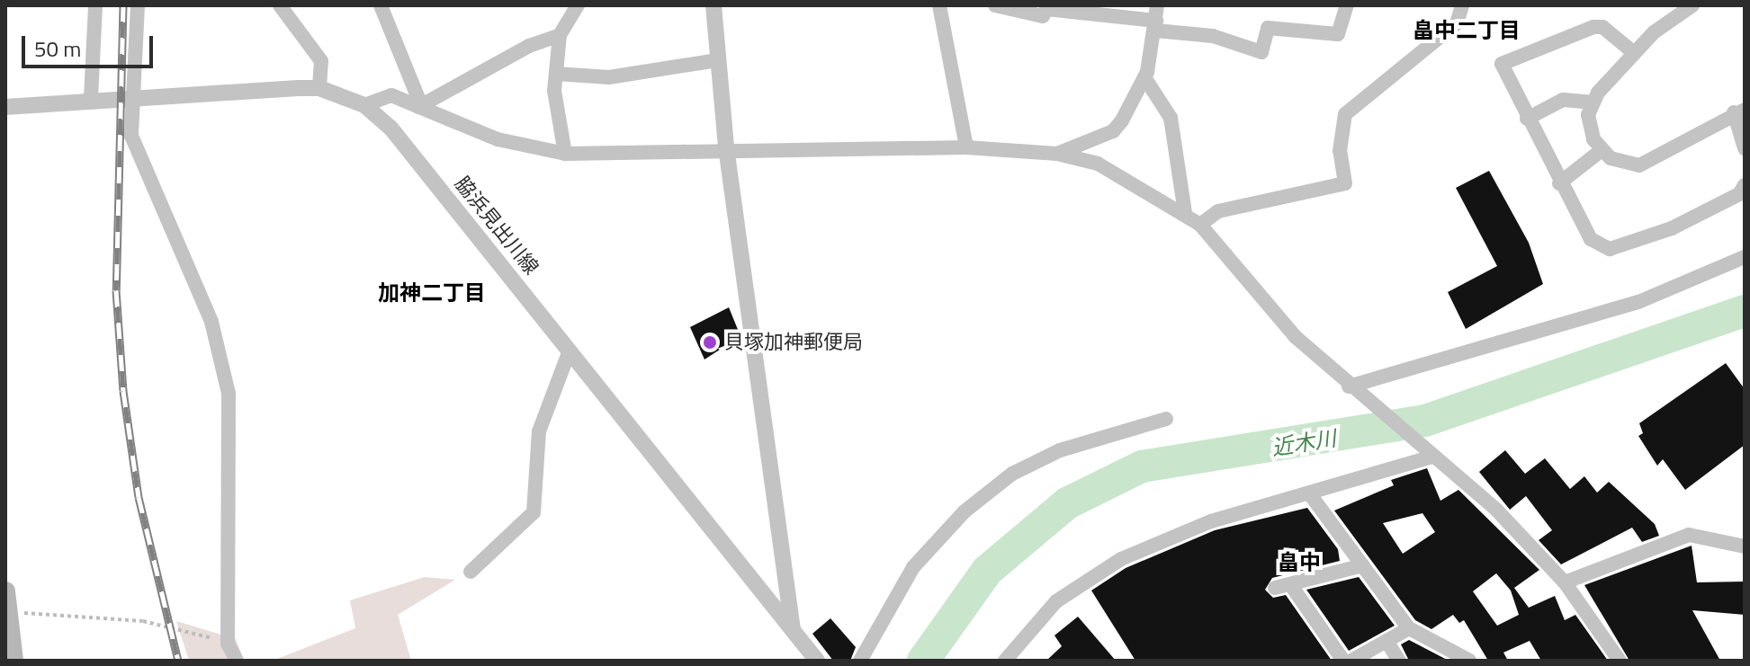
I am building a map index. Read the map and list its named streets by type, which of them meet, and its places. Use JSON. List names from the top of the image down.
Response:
{
  "streets": {
    "street": ["脇浜見出川線"]
  },
  "districts": ["畠中二丁目", "加神二丁目", "畠中"],
  "water": ["近木川"],
  "places": ["貝塚加神郵便局"],
  "scale_bar": "50 m"
}
